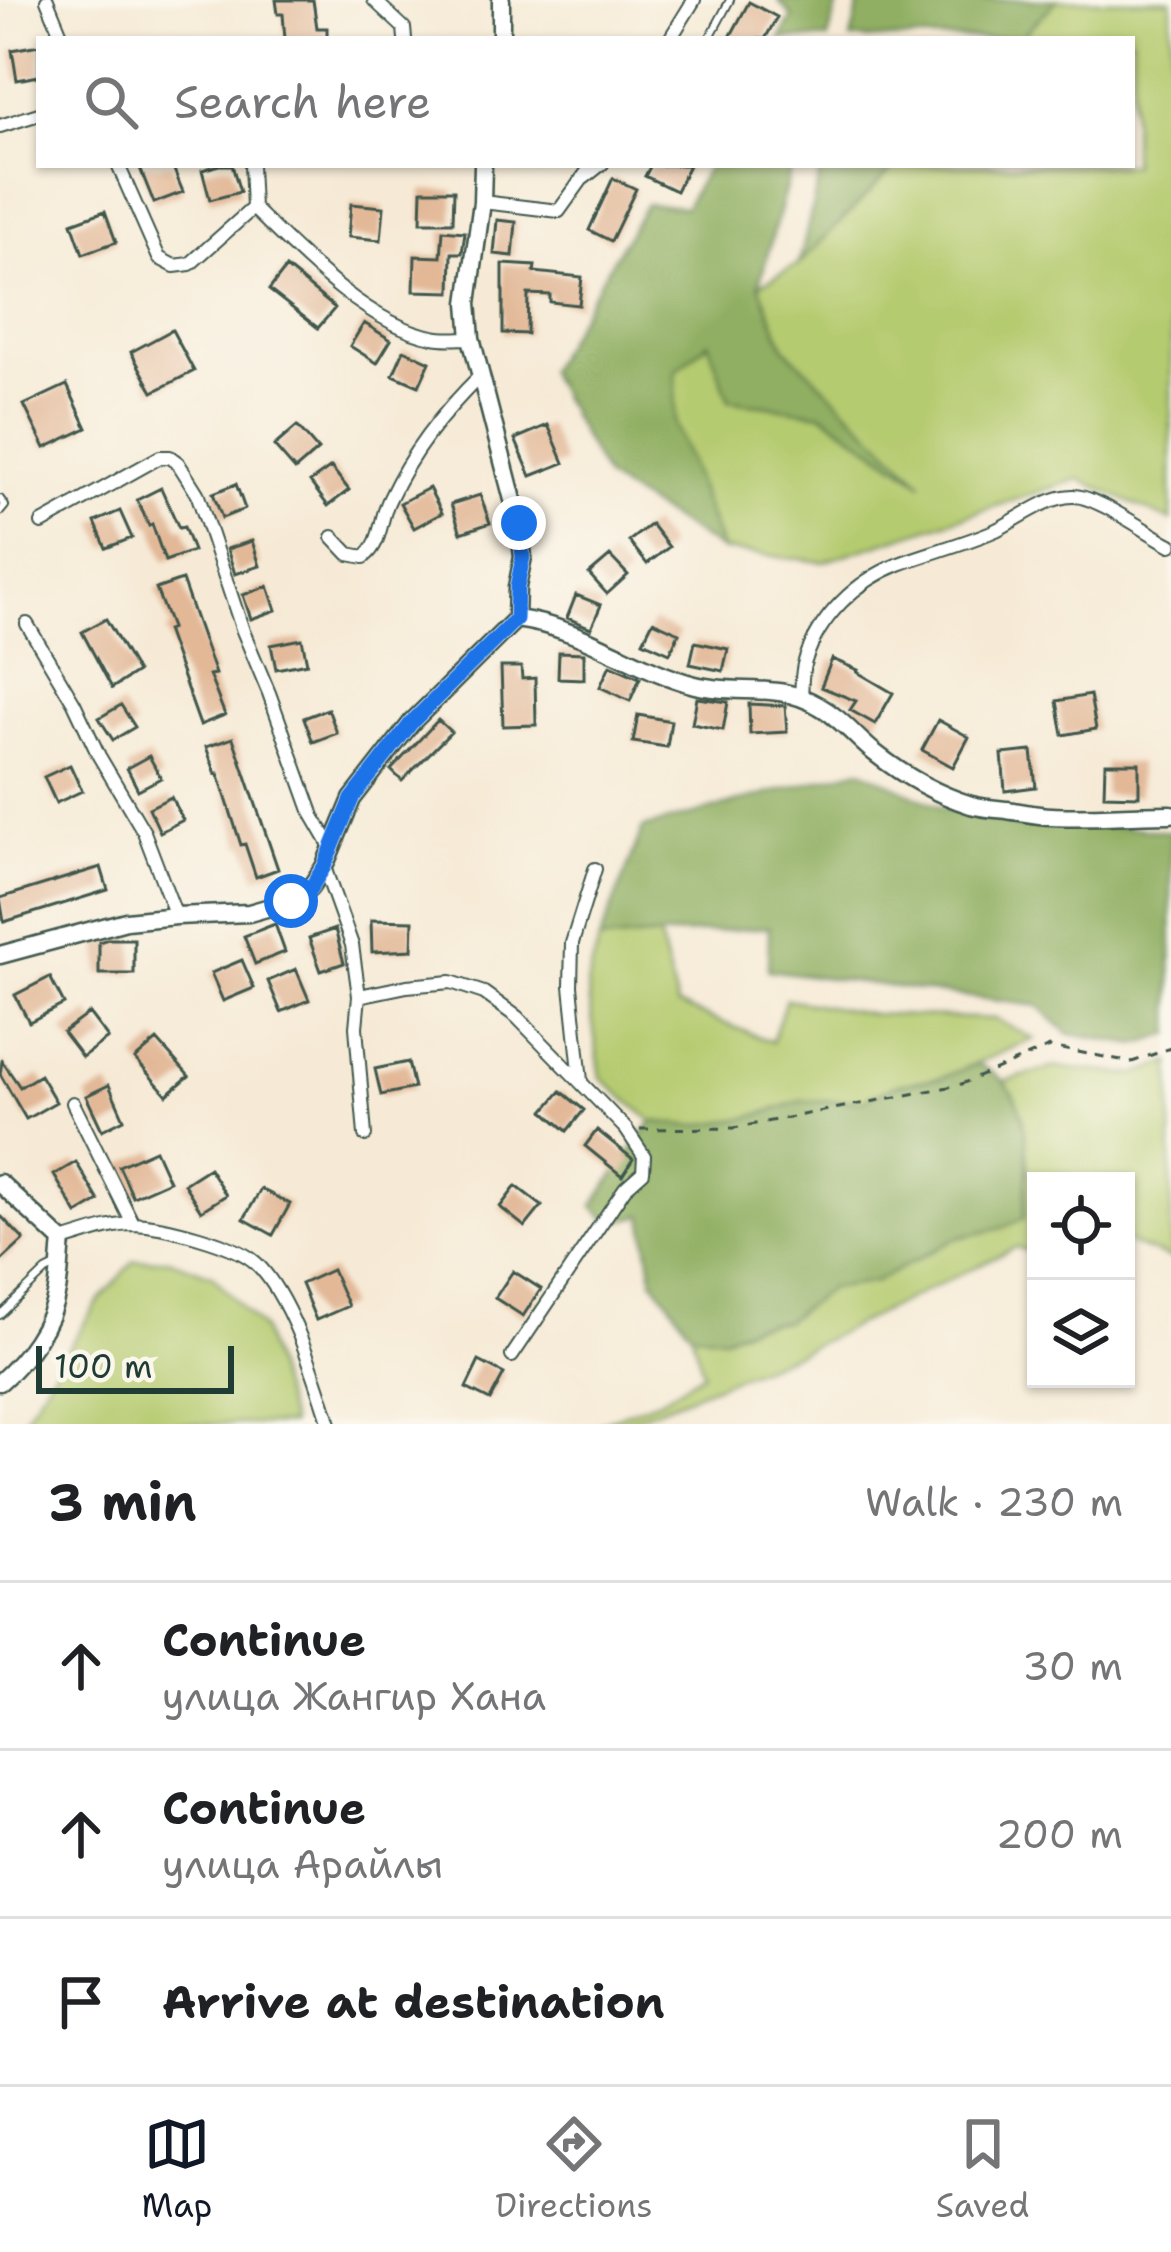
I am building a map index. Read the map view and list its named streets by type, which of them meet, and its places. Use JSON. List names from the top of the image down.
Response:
{
  "scale_bar": "100 m",
  "page": {
    "search": "Search here",
    "scale": "100 m",
    "heading": ["3 min", "Walk · 230 m"],
    "list": [
      ["Continue", "улица Жангир Хана", "30 m"],
      ["Continue", "улица Арайлы", "200 m"],
      "Arrive at destination"
    ],
    "nav": ["Map", "Directions", "Saved"]
  }
}
